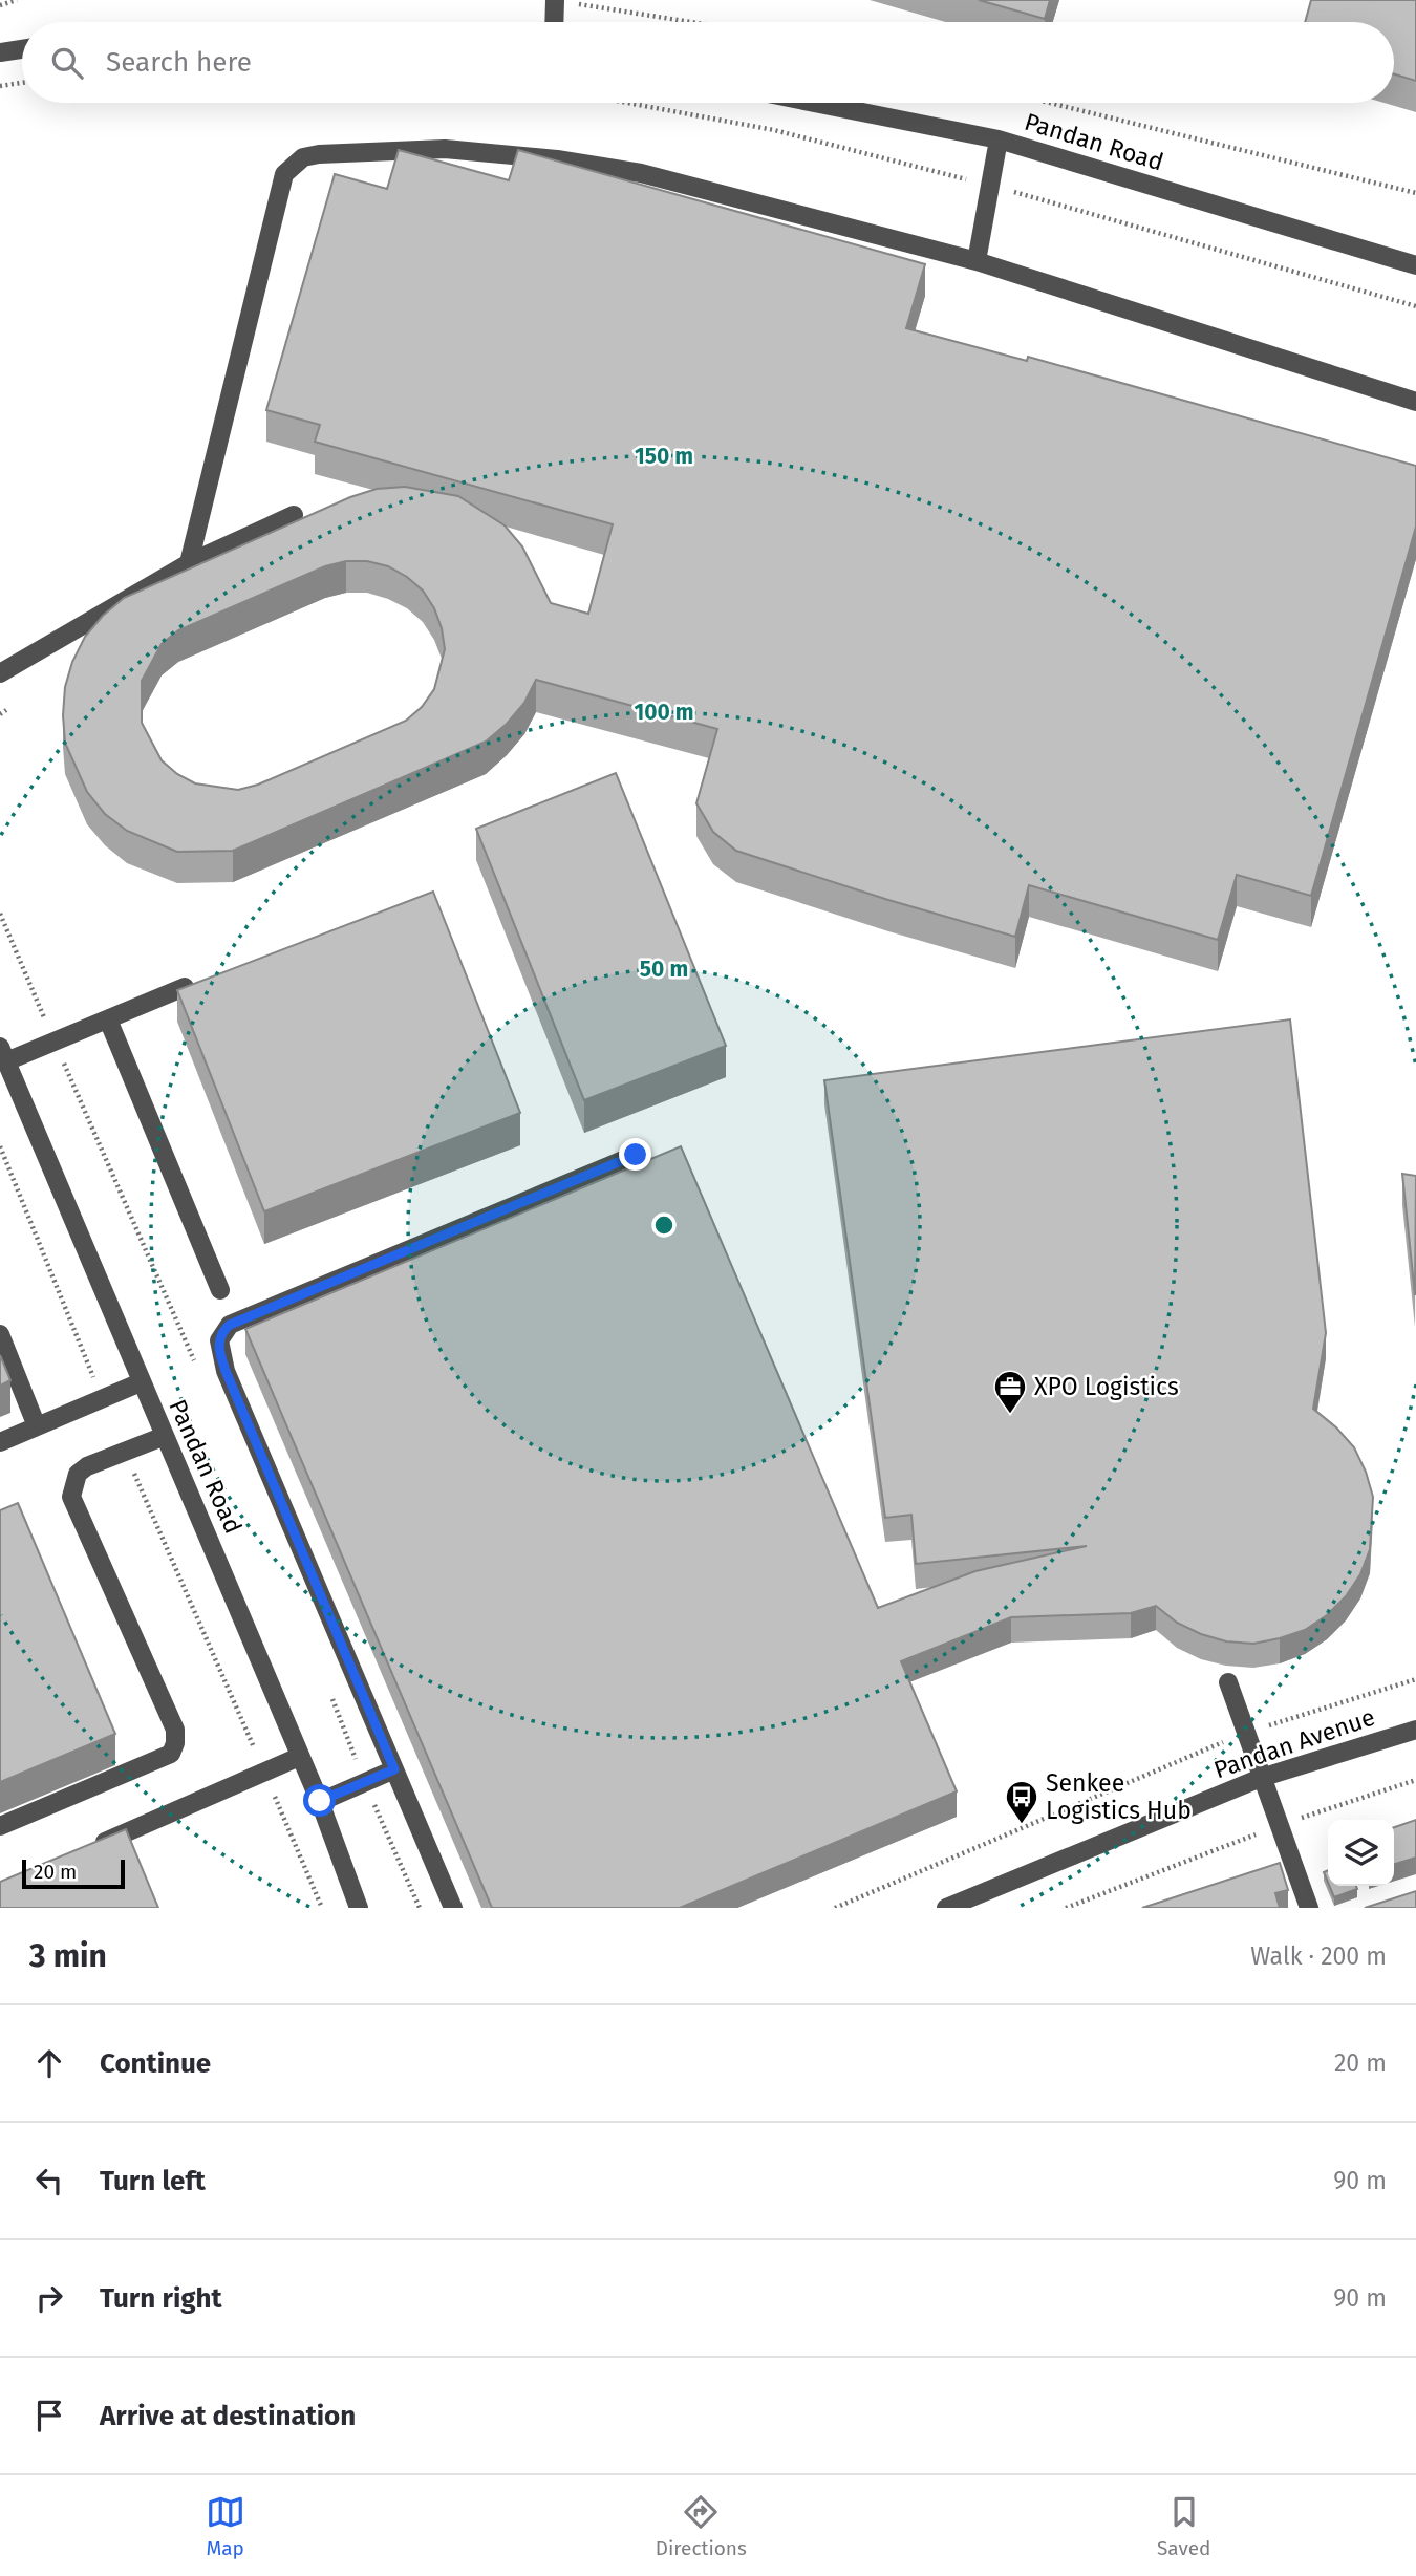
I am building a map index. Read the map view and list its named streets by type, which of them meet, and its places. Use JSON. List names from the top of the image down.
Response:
{
  "streets": {
    "street": ["Pandan Road", "Pandan Avenue"]
  },
  "places": {
    "office": ["XPO Logistics"],
    "bus stop": ["Senkee Logistics Hub"]
  },
  "scale_bar": "20 m",
  "page": {
    "search": "Search here",
    "scale": "20 m",
    "heading": ["3 min", "Walk · 200 m"],
    "list": [
      ["Continue", "20 m"],
      ["Turn left", "90 m"],
      ["Turn right", "90 m"],
      "Arrive at destination"
    ],
    "nav": ["Map", "Directions", "Saved"]
  },
  "rings": ["150 m", "100 m", "50 m"]
}
